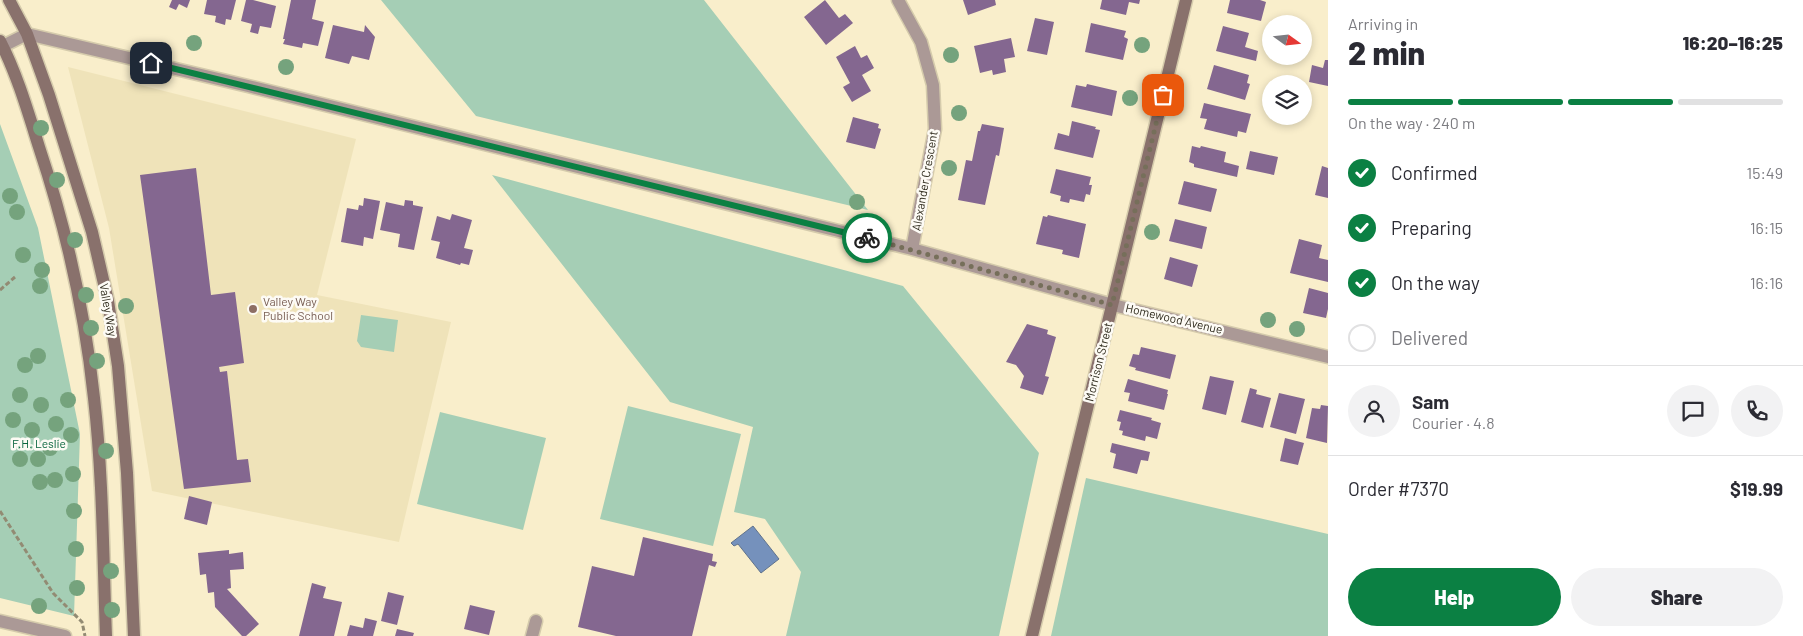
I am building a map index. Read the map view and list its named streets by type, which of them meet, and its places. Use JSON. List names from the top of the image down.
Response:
{
  "streets": {
    "street": [
      "Alexander Crescent",
      "Valley Way",
      "Homewood Avenue",
      "Morrison Street"
    ]
  },
  "crossings": [
    ["Alexander Crescent", "Homewood Avenue"],
    ["Valley Way", "Homewood Avenue"],
    ["Homewood Avenue", "Morrison Street"]
  ],
  "parks": ["F.H. Leslie"],
  "places": ["Valley Way Public School"],
  "north": "right",
  "page": {
    "heading": ["2 min", "Arriving in", "16:20–16:25"],
    "panel": [
      "Sam",
      "Courier · 4.8",
      "Order #7370",
      "$19.99"
    ],
    "bar": "On the way · 240 m",
    "list": [
      ["Confirmed", "15:49"],
      ["Preparing", "16:15"],
      ["On the way", "16:16"],
      "Delivered"
    ],
    "buttons": ["Help", "Share"]
  }
}
